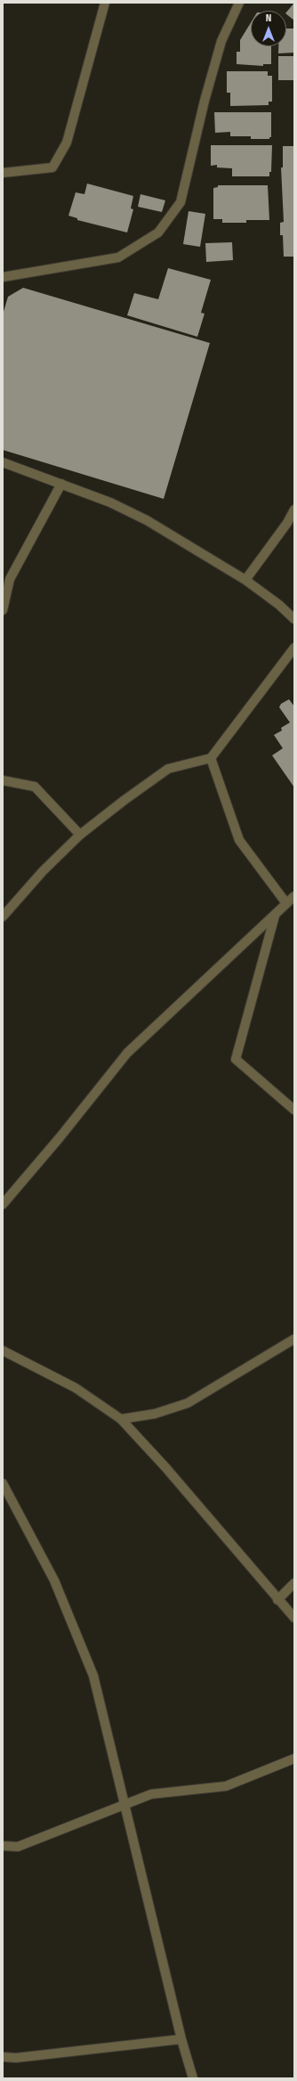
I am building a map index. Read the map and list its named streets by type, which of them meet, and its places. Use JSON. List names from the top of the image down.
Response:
{
  "north": "top"
}
